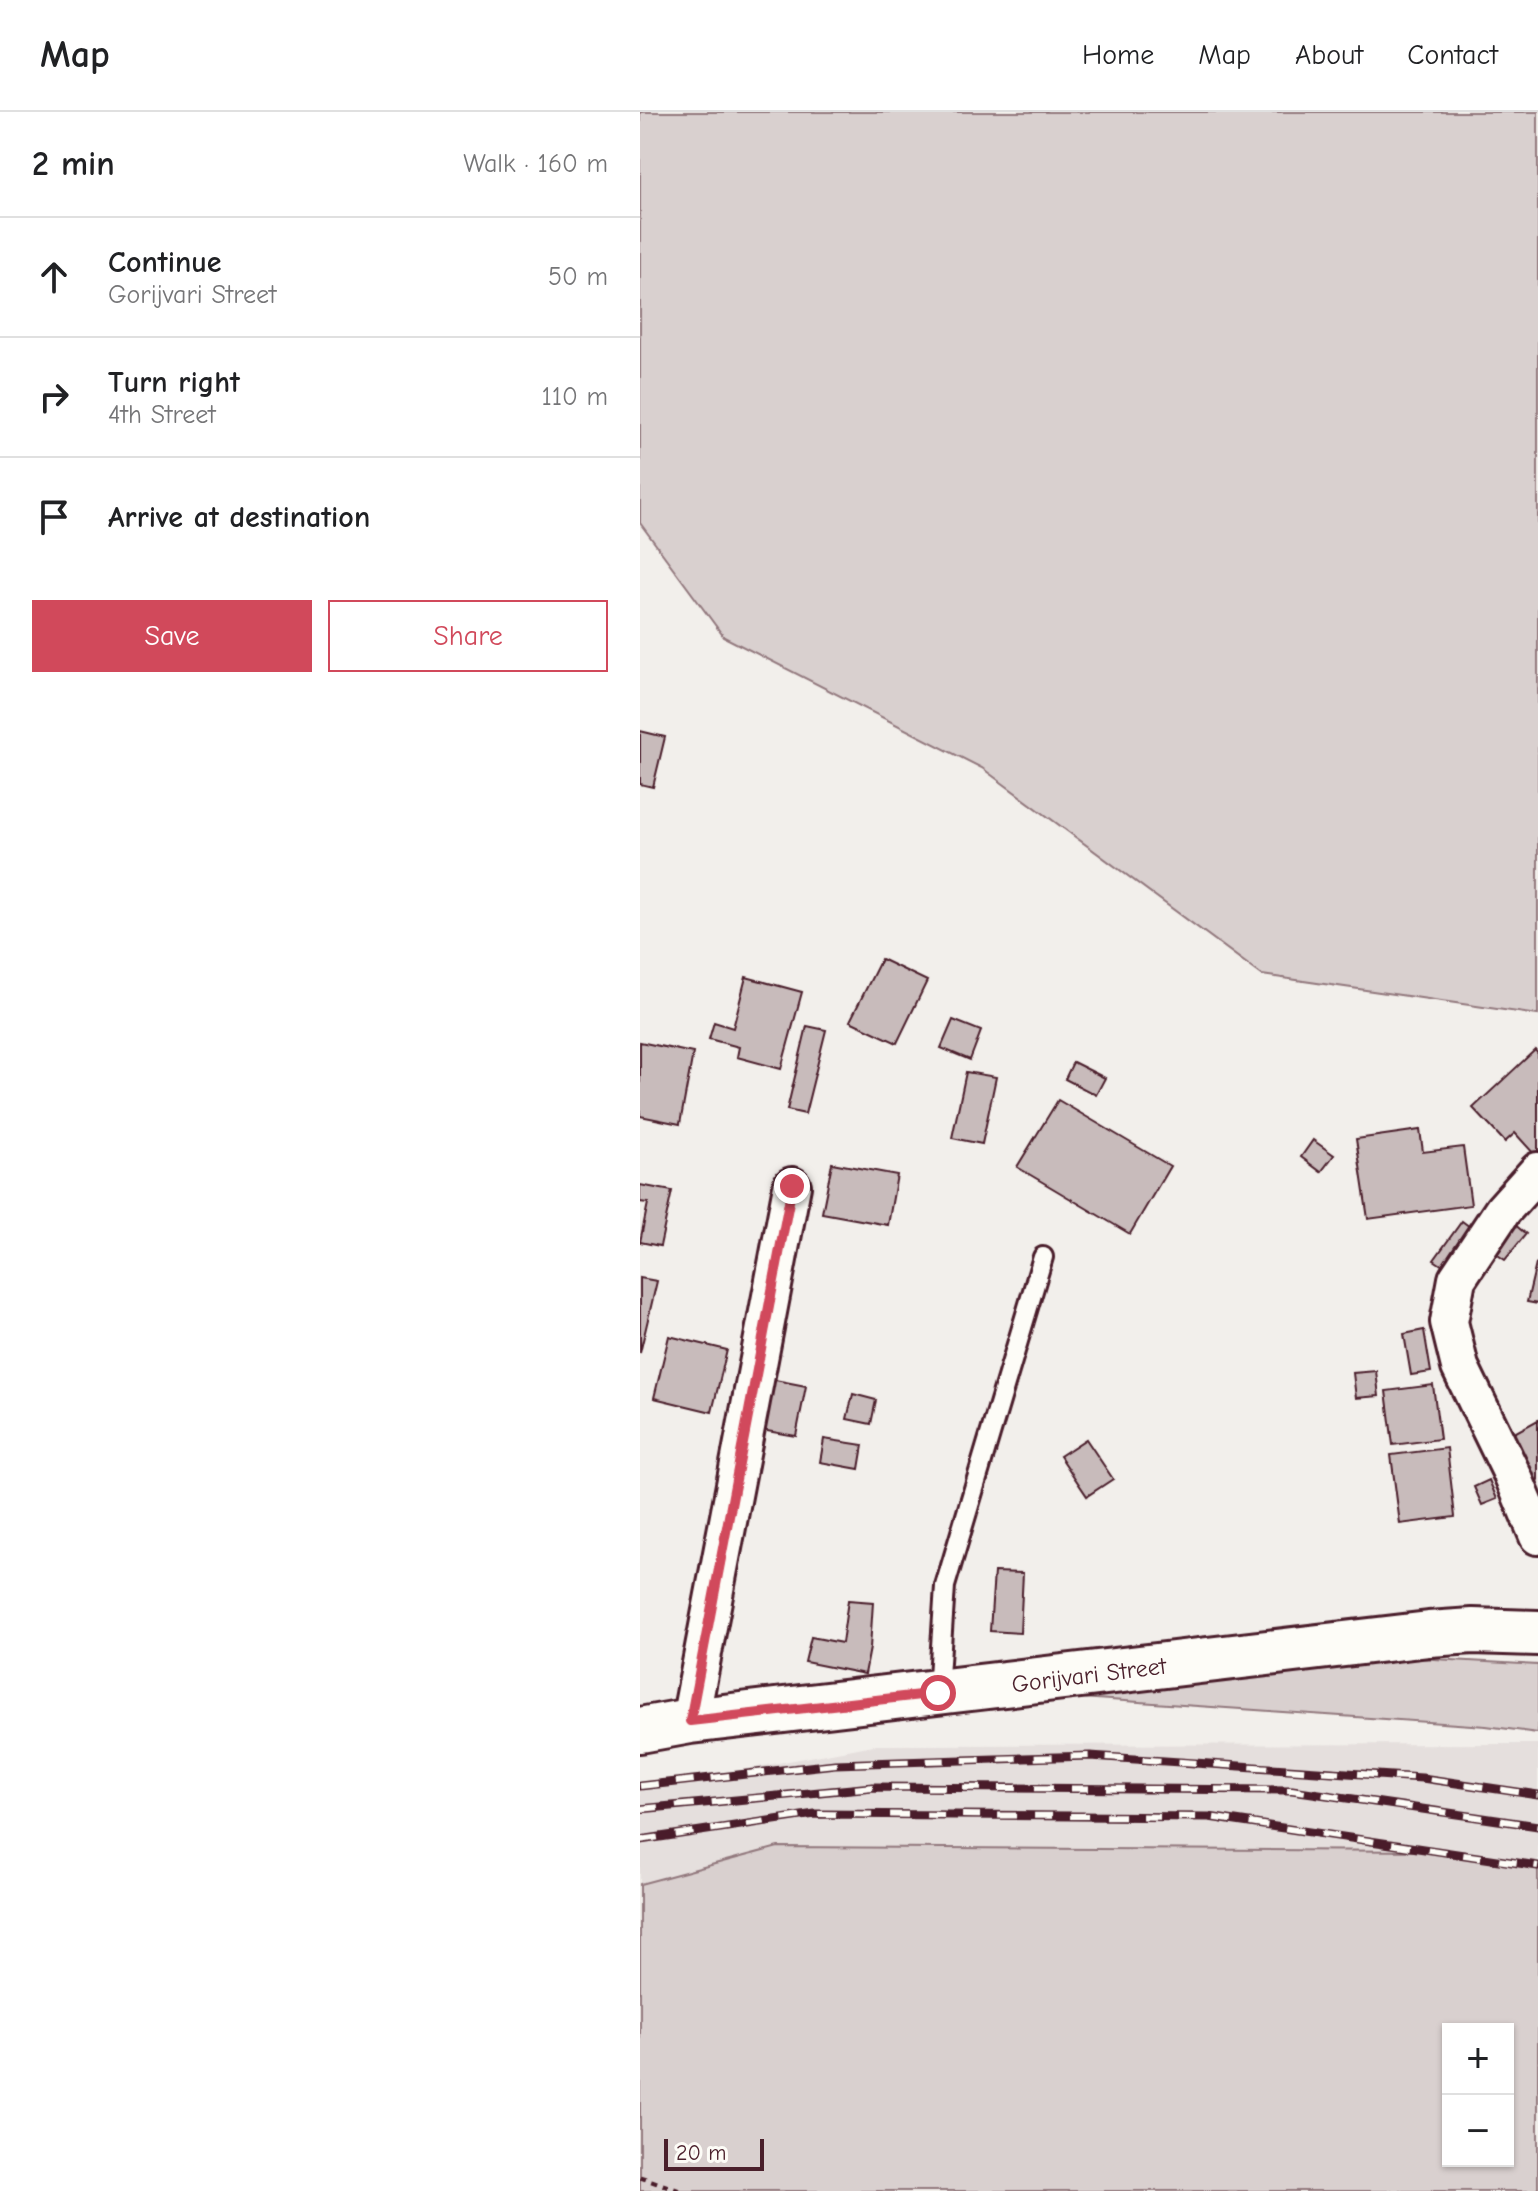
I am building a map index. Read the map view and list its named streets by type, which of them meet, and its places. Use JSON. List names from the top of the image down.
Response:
{
  "streets": {
    "main road": ["Gorijvari Street"]
  },
  "scale_bar": "20 m",
  "page": {
    "header": "Map",
    "nav": [
      "Home",
      "Map",
      "About",
      "Contact"
    ],
    "heading": ["2 min", "Walk · 160 m"],
    "list": [
      ["Continue", "Gorijvari Street", "50 m"],
      ["Turn right", "4th Street", "110 m"],
      "Arrive at destination"
    ],
    "buttons": ["Save", "Share"],
    "map_buttons": ["+", "−"],
    "scale": "20 m"
  }
}
